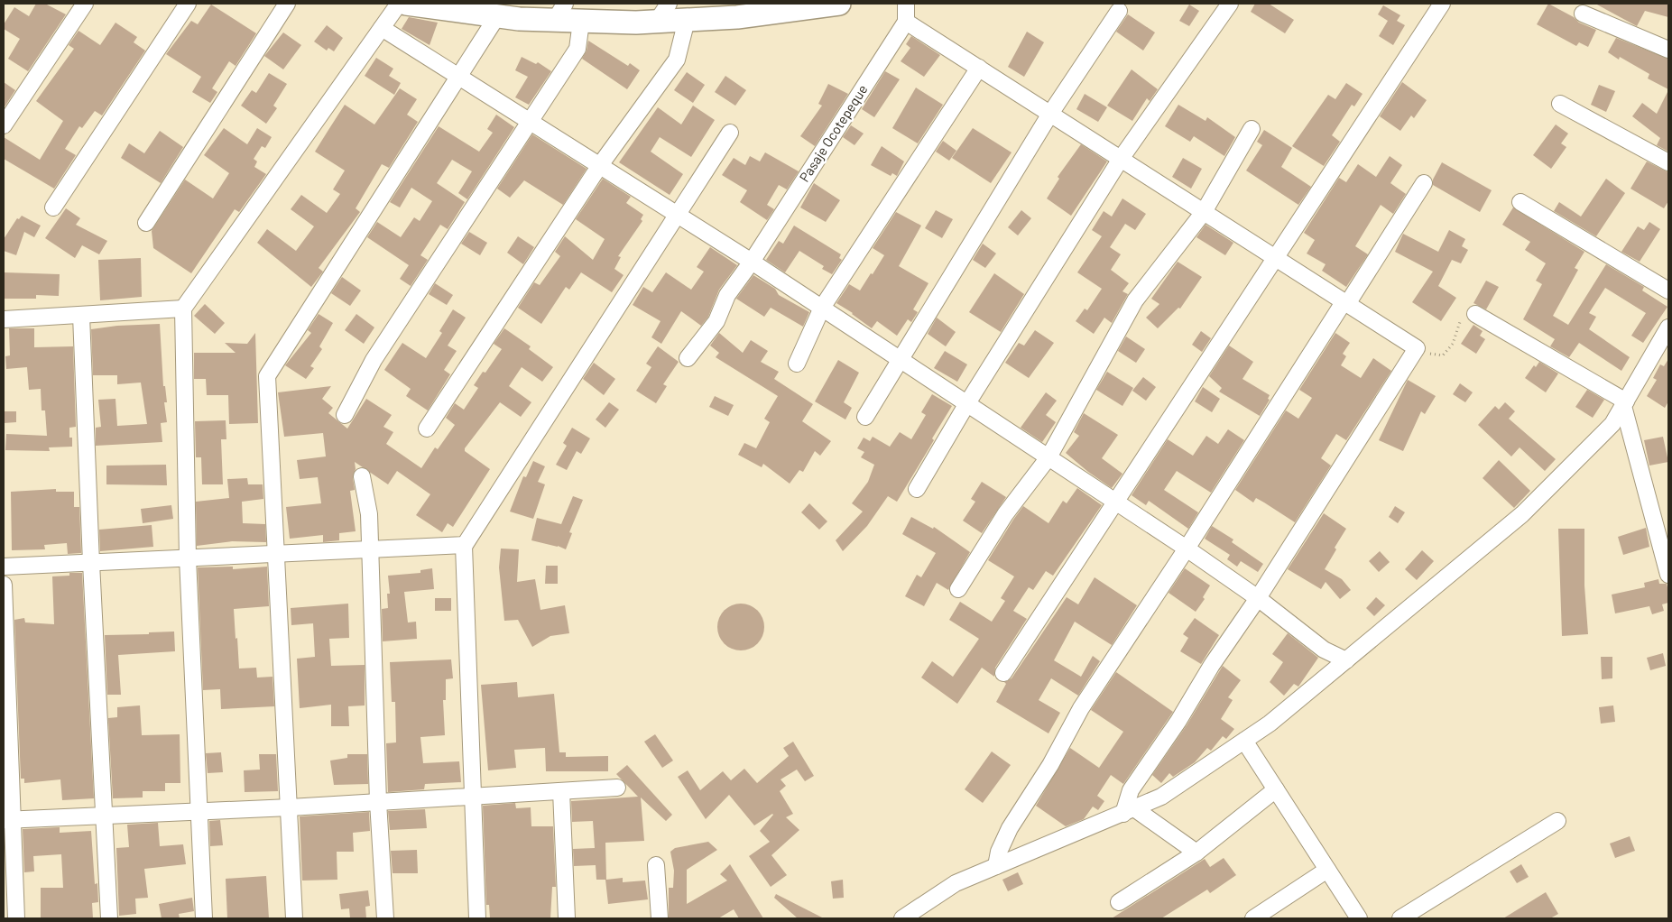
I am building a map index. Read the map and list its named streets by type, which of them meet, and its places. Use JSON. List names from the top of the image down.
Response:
{
  "streets": {
    "street": ["Pasaje Ocotepeque"]
  }
}
